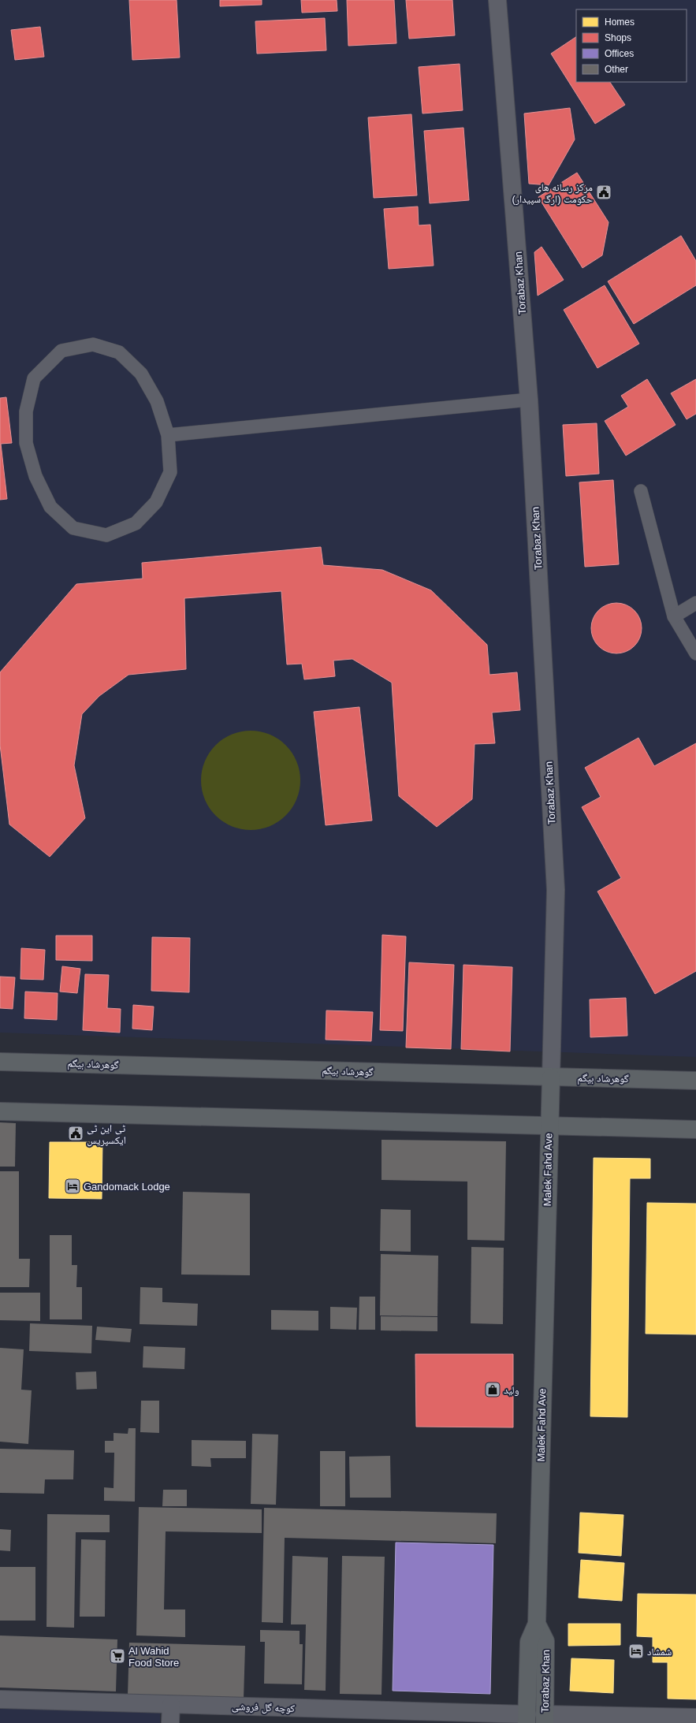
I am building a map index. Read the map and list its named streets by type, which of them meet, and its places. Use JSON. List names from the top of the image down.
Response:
{
  "streets": {
    "main road": ["Torabaz Khan", "گوهرشاد بیگم", "Malek Fahd Ave"],
    "street": ["کوچه گل فروشی"]
  },
  "crossings": [
    ["Torabaz Khan", "گوهرشاد بیگم"],
    ["Torabaz Khan", "Malek Fahd Ave"],
    ["گوهرشاد بیگم", "Malek Fahd Ave"],
    ["Malek Fahd Ave", "کوچه گل فروشی"]
  ],
  "places": {
    "public building": ["مرکز رسانه های حکومت (ارگ سپیدار)", "ٹی این ٹی ایکسپریس"],
    "hotel": ["Gandomack Lodge", "شمشاد"],
    "shop": ["ولید"],
    "supermarket": ["Al Wahid Food Store"]
  },
  "legend": [
    "Homes",
    "Shops",
    "Offices",
    "Other"
  ]
}
